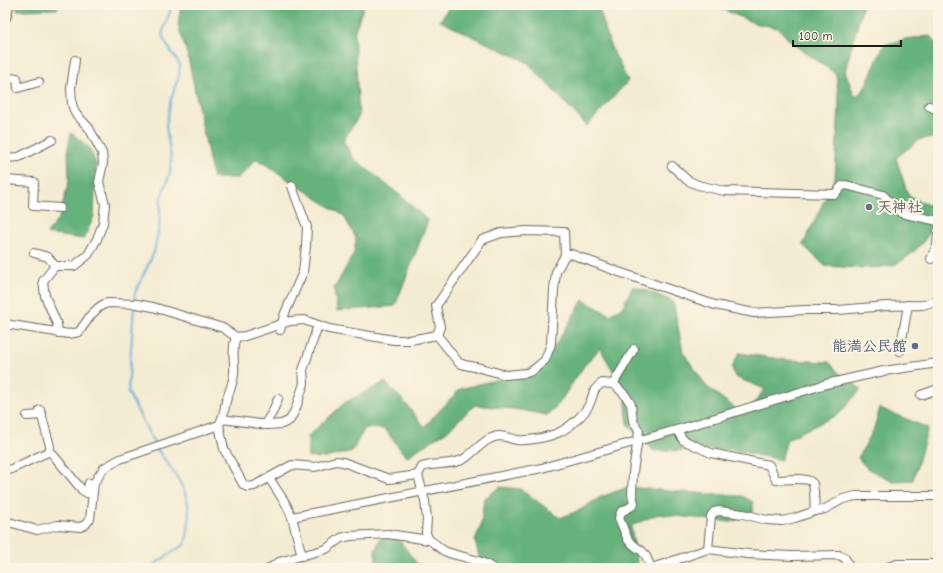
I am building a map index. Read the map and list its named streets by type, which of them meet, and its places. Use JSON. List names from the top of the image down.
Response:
{
  "places": ["天神社", "能満公民館"],
  "scale_bar": "100 m"
}
